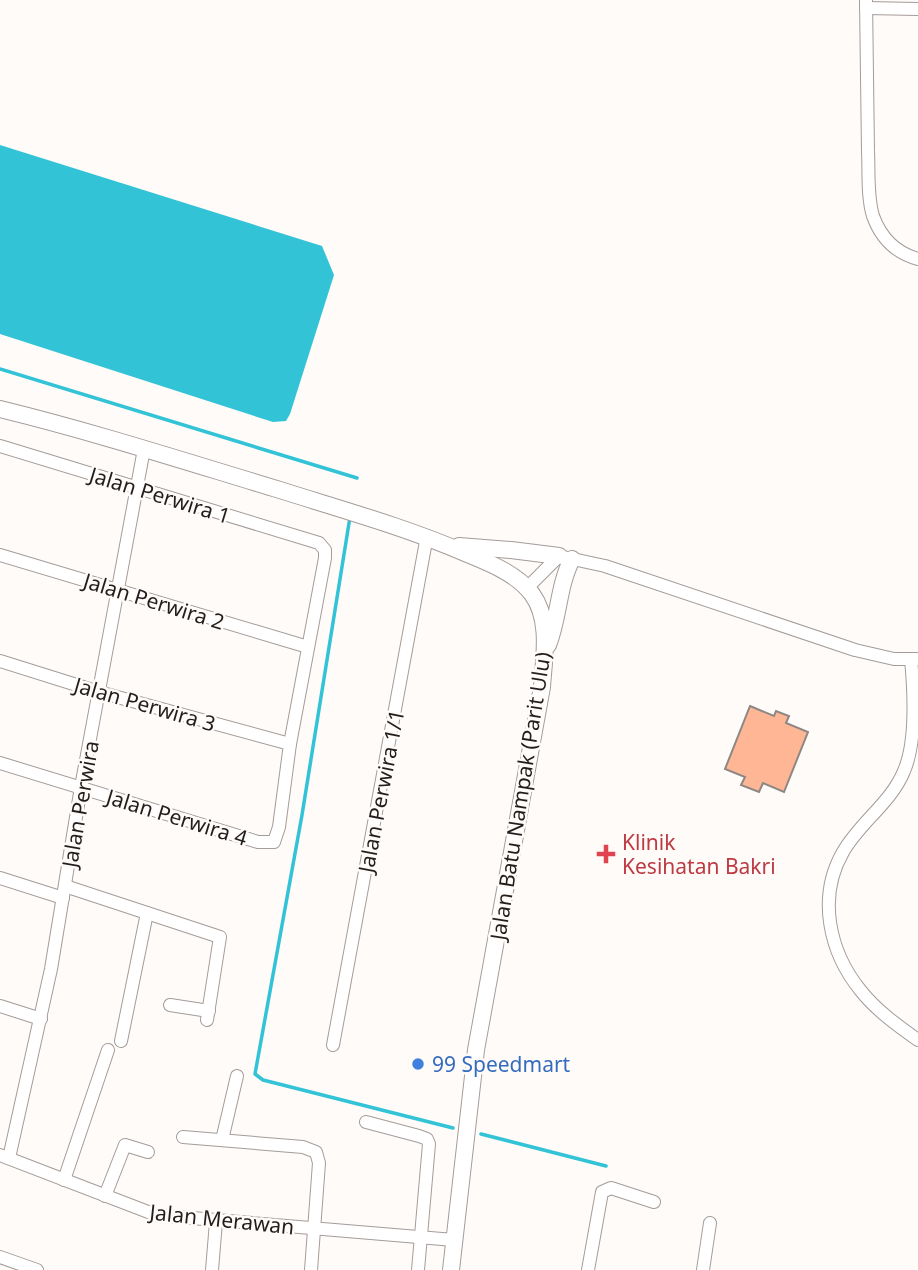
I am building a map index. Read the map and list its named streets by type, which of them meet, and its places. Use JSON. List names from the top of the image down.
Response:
{
  "streets": {
    "street": [
      "Jalan Perwira 1",
      "Jalan Perwira 2",
      "Jalan Perwira 3",
      "Jalan Perwira 1/1",
      "Jalan Batu Nampak (Parit Ulu)",
      "Jalan Perwira",
      "Jalan Perwira 4",
      "Jalan Merawan"
    ]
  },
  "crossings": [
    ["Jalan Perwira 1", "Jalan Perwira 2"],
    ["Jalan Perwira 1", "Jalan Perwira"],
    ["Jalan Perwira 2", "Jalan Perwira"],
    ["Jalan Perwira 3", "Jalan Perwira"],
    ["Jalan Perwira 3", "Jalan Perwira 4"],
    ["Jalan Batu Nampak (Parit Ulu)", "Jalan Merawan"],
    ["Jalan Perwira", "Jalan Perwira 4"],
    ["Jalan Perwira", "Jalan Merawan"]
  ],
  "places": {
    "health": ["Klinik Kesihatan Bakri"],
    "other": ["99 Speedmart"]
  }
}
